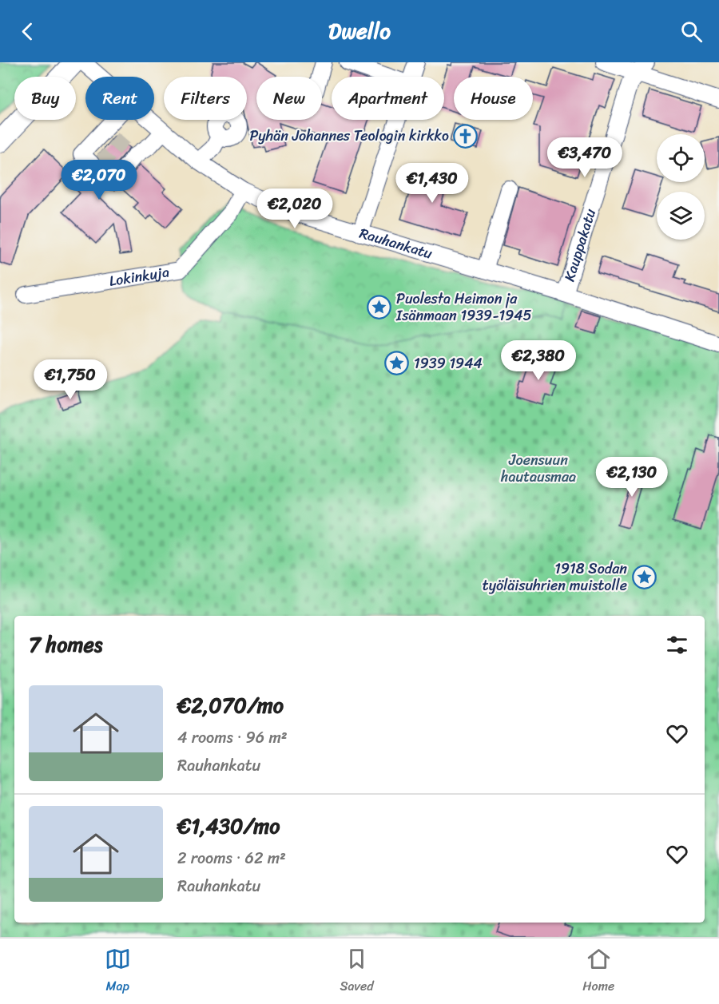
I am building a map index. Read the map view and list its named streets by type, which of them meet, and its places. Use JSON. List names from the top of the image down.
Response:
{
  "streets": {
    "street": ["Rauhankatu", "Kauppakatu", "Lokinkuja"]
  },
  "crossings": [
    ["Rauhankatu", "Kauppakatu"],
    ["Rauhankatu", "Lokinkuja"]
  ],
  "parks": ["Joensuun hautausmaa"],
  "places": {
    "church": ["Pyhän Johannes Teologin kirkko"],
    "place": ["Puolesta Heimon ja Isänmaan 1939-1945", "1939 1944", "1918 Sodan työläisuhrien muistolle"]
  },
  "page": {
    "header": "Dwello",
    "chip": [
      "Buy",
      "Rent",
      "Filters",
      "New",
      "Apartment",
      "House"
    ],
    "price": [
      "€3,470",
      "€2,070",
      "€1,430",
      "€2,020",
      "€2,380",
      "€1,750",
      "€2,130"
    ],
    "heading": "7 homes",
    "list": [
      {
        "name": "€2,070/mo",
        "note": "4 rooms · 96 m² · Rauhankatu"
      },
      {
        "name": "€1,430/mo",
        "note": "2 rooms · 62 m² · Rauhankatu"
      }
    ],
    "tabs": ["Map", "Saved", "Home"]
  }
}
